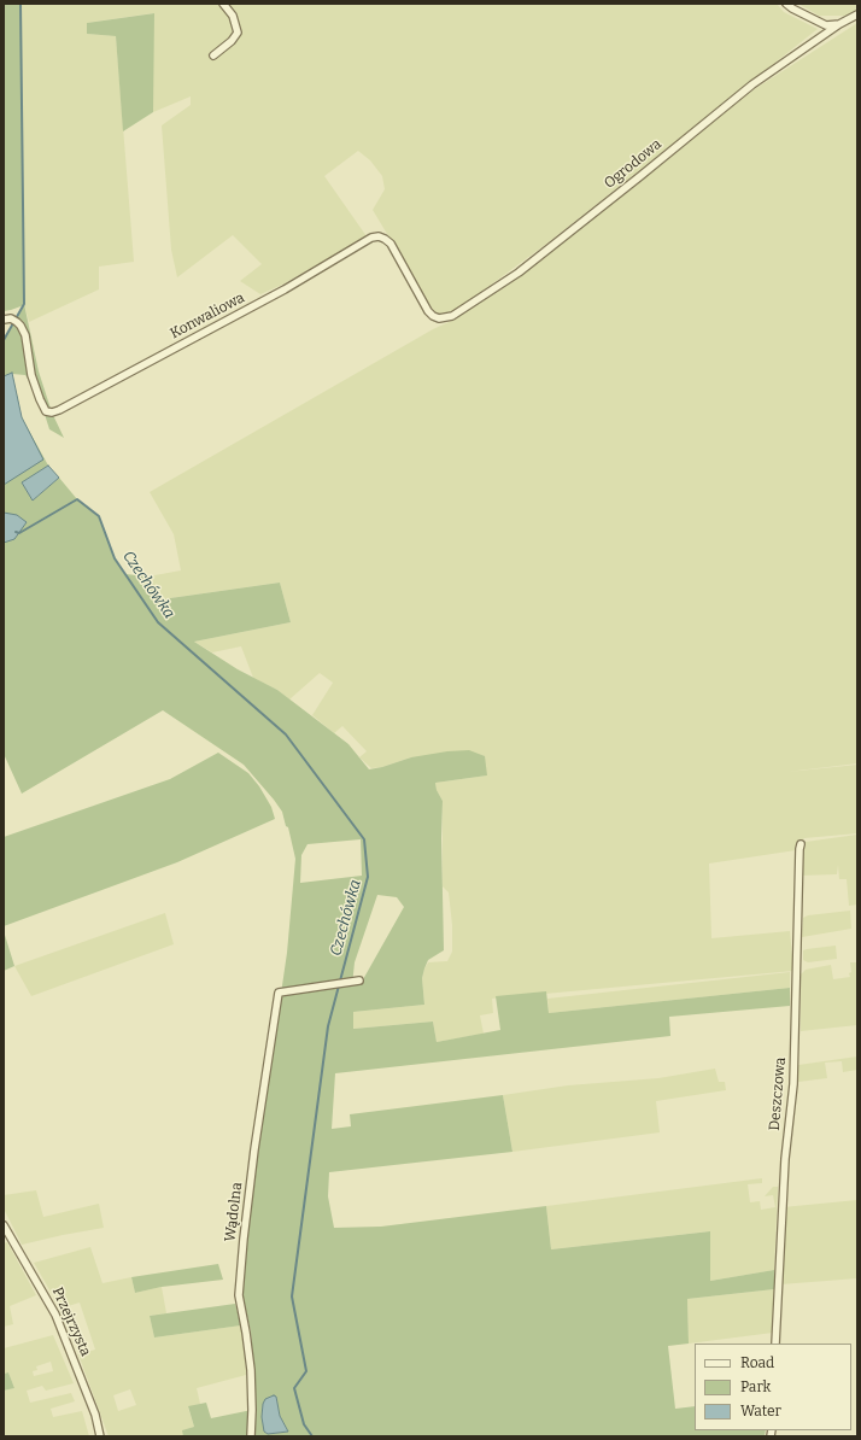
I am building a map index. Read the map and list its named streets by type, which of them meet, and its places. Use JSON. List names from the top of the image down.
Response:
{
  "streets": {
    "street": [
      "Ogrodowa",
      "Konwaliowa",
      "Deszczowa",
      "Wądolna",
      "Przejrzysta"
    ]
  },
  "crossings": [
    ["Ogrodowa", "Konwaliowa"]
  ],
  "water": ["Czechówka"],
  "legend": ["Road", "Park", "Water"]
}
